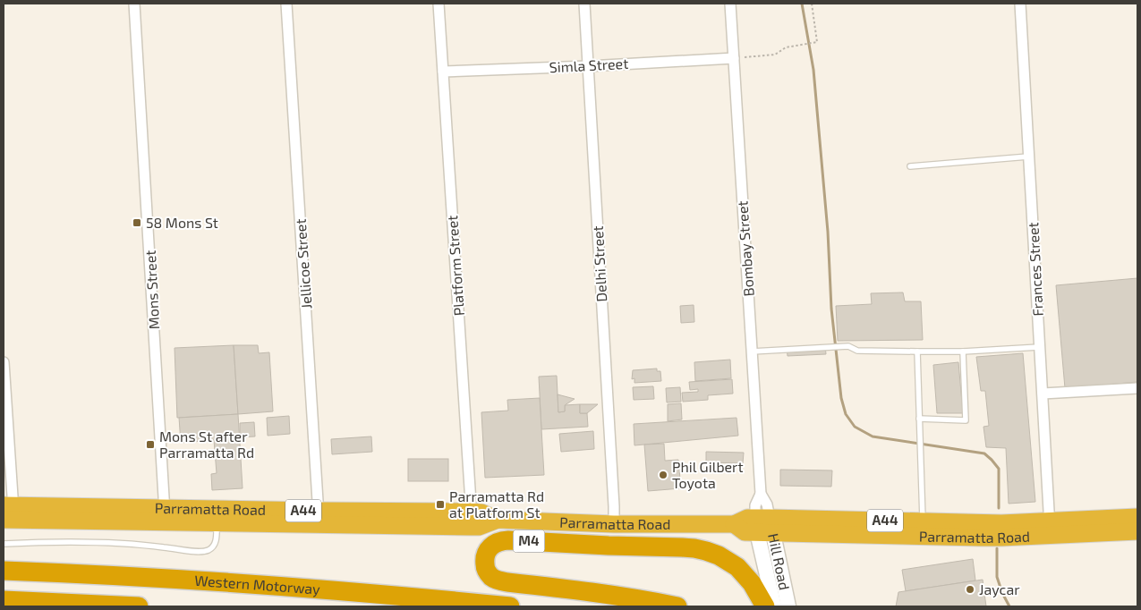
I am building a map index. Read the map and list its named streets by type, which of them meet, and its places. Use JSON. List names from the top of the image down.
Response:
{
  "streets": {
    "highway": [
      "Parramatta Road",
      "A44",
      "M4",
      "Western Motorway"
    ],
    "main road": ["Hill Road"],
    "street": [
      "Simla Street",
      "Bombay Street",
      "Jellicoe Street",
      "Delhi Street",
      "Platform Street",
      "Frances Street",
      "Mons Street"
    ]
  },
  "crossings": [
    ["Simla Street", "Bombay Street"],
    ["Simla Street", "Delhi Street"],
    ["Simla Street", "Platform Street"],
    ["Bombay Street", "Parramatta Road"],
    ["Bombay Street", "Hill Road"],
    ["Jellicoe Street", "Parramatta Road"],
    ["Delhi Street", "Parramatta Road"],
    ["Platform Street", "Parramatta Road"],
    ["Frances Street", "Parramatta Road"],
    ["Mons Street", "Parramatta Road"],
    ["Parramatta Road", "Hill Road"]
  ],
  "places": {
    "transit": ["58 Mons St", "Mons St after Parramatta Rd", "Parramatta Rd at Platform St"],
    "other": ["Phil Gilbert Toyota", "Jaycar"]
  }
}
